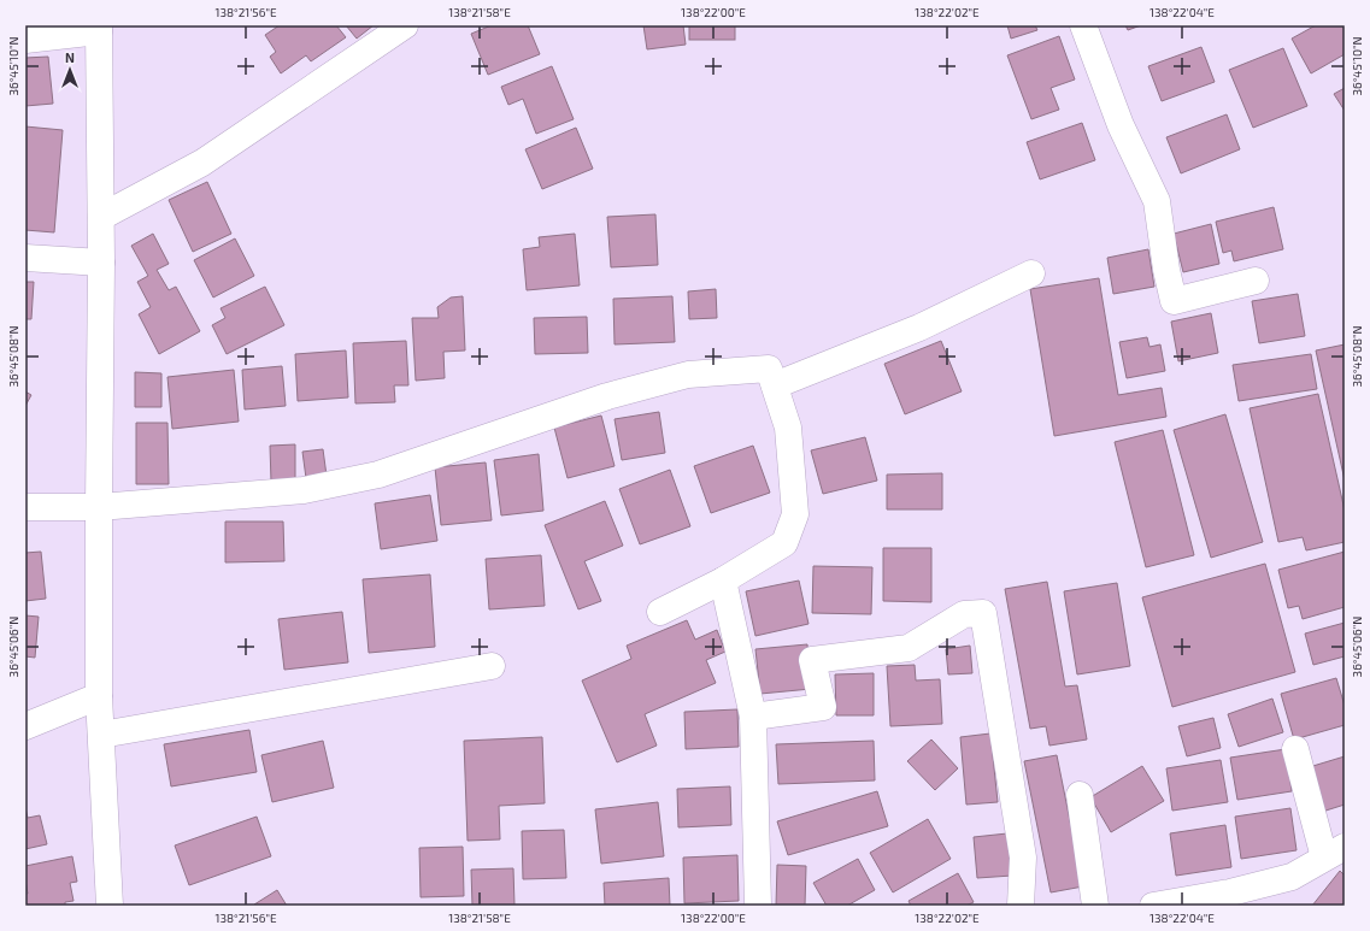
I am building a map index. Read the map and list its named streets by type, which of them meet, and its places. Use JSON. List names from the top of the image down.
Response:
{
  "north": "top",
  "coordinates": [
    "138°21'56\"E",
    "138°21'58\"E",
    "138°22'00\"E",
    "138°22'02\"E",
    "138°22'04\"E",
    "36°45'10\"N",
    "36°45'08\"N",
    "36°45'06\"N"
  ]
}
